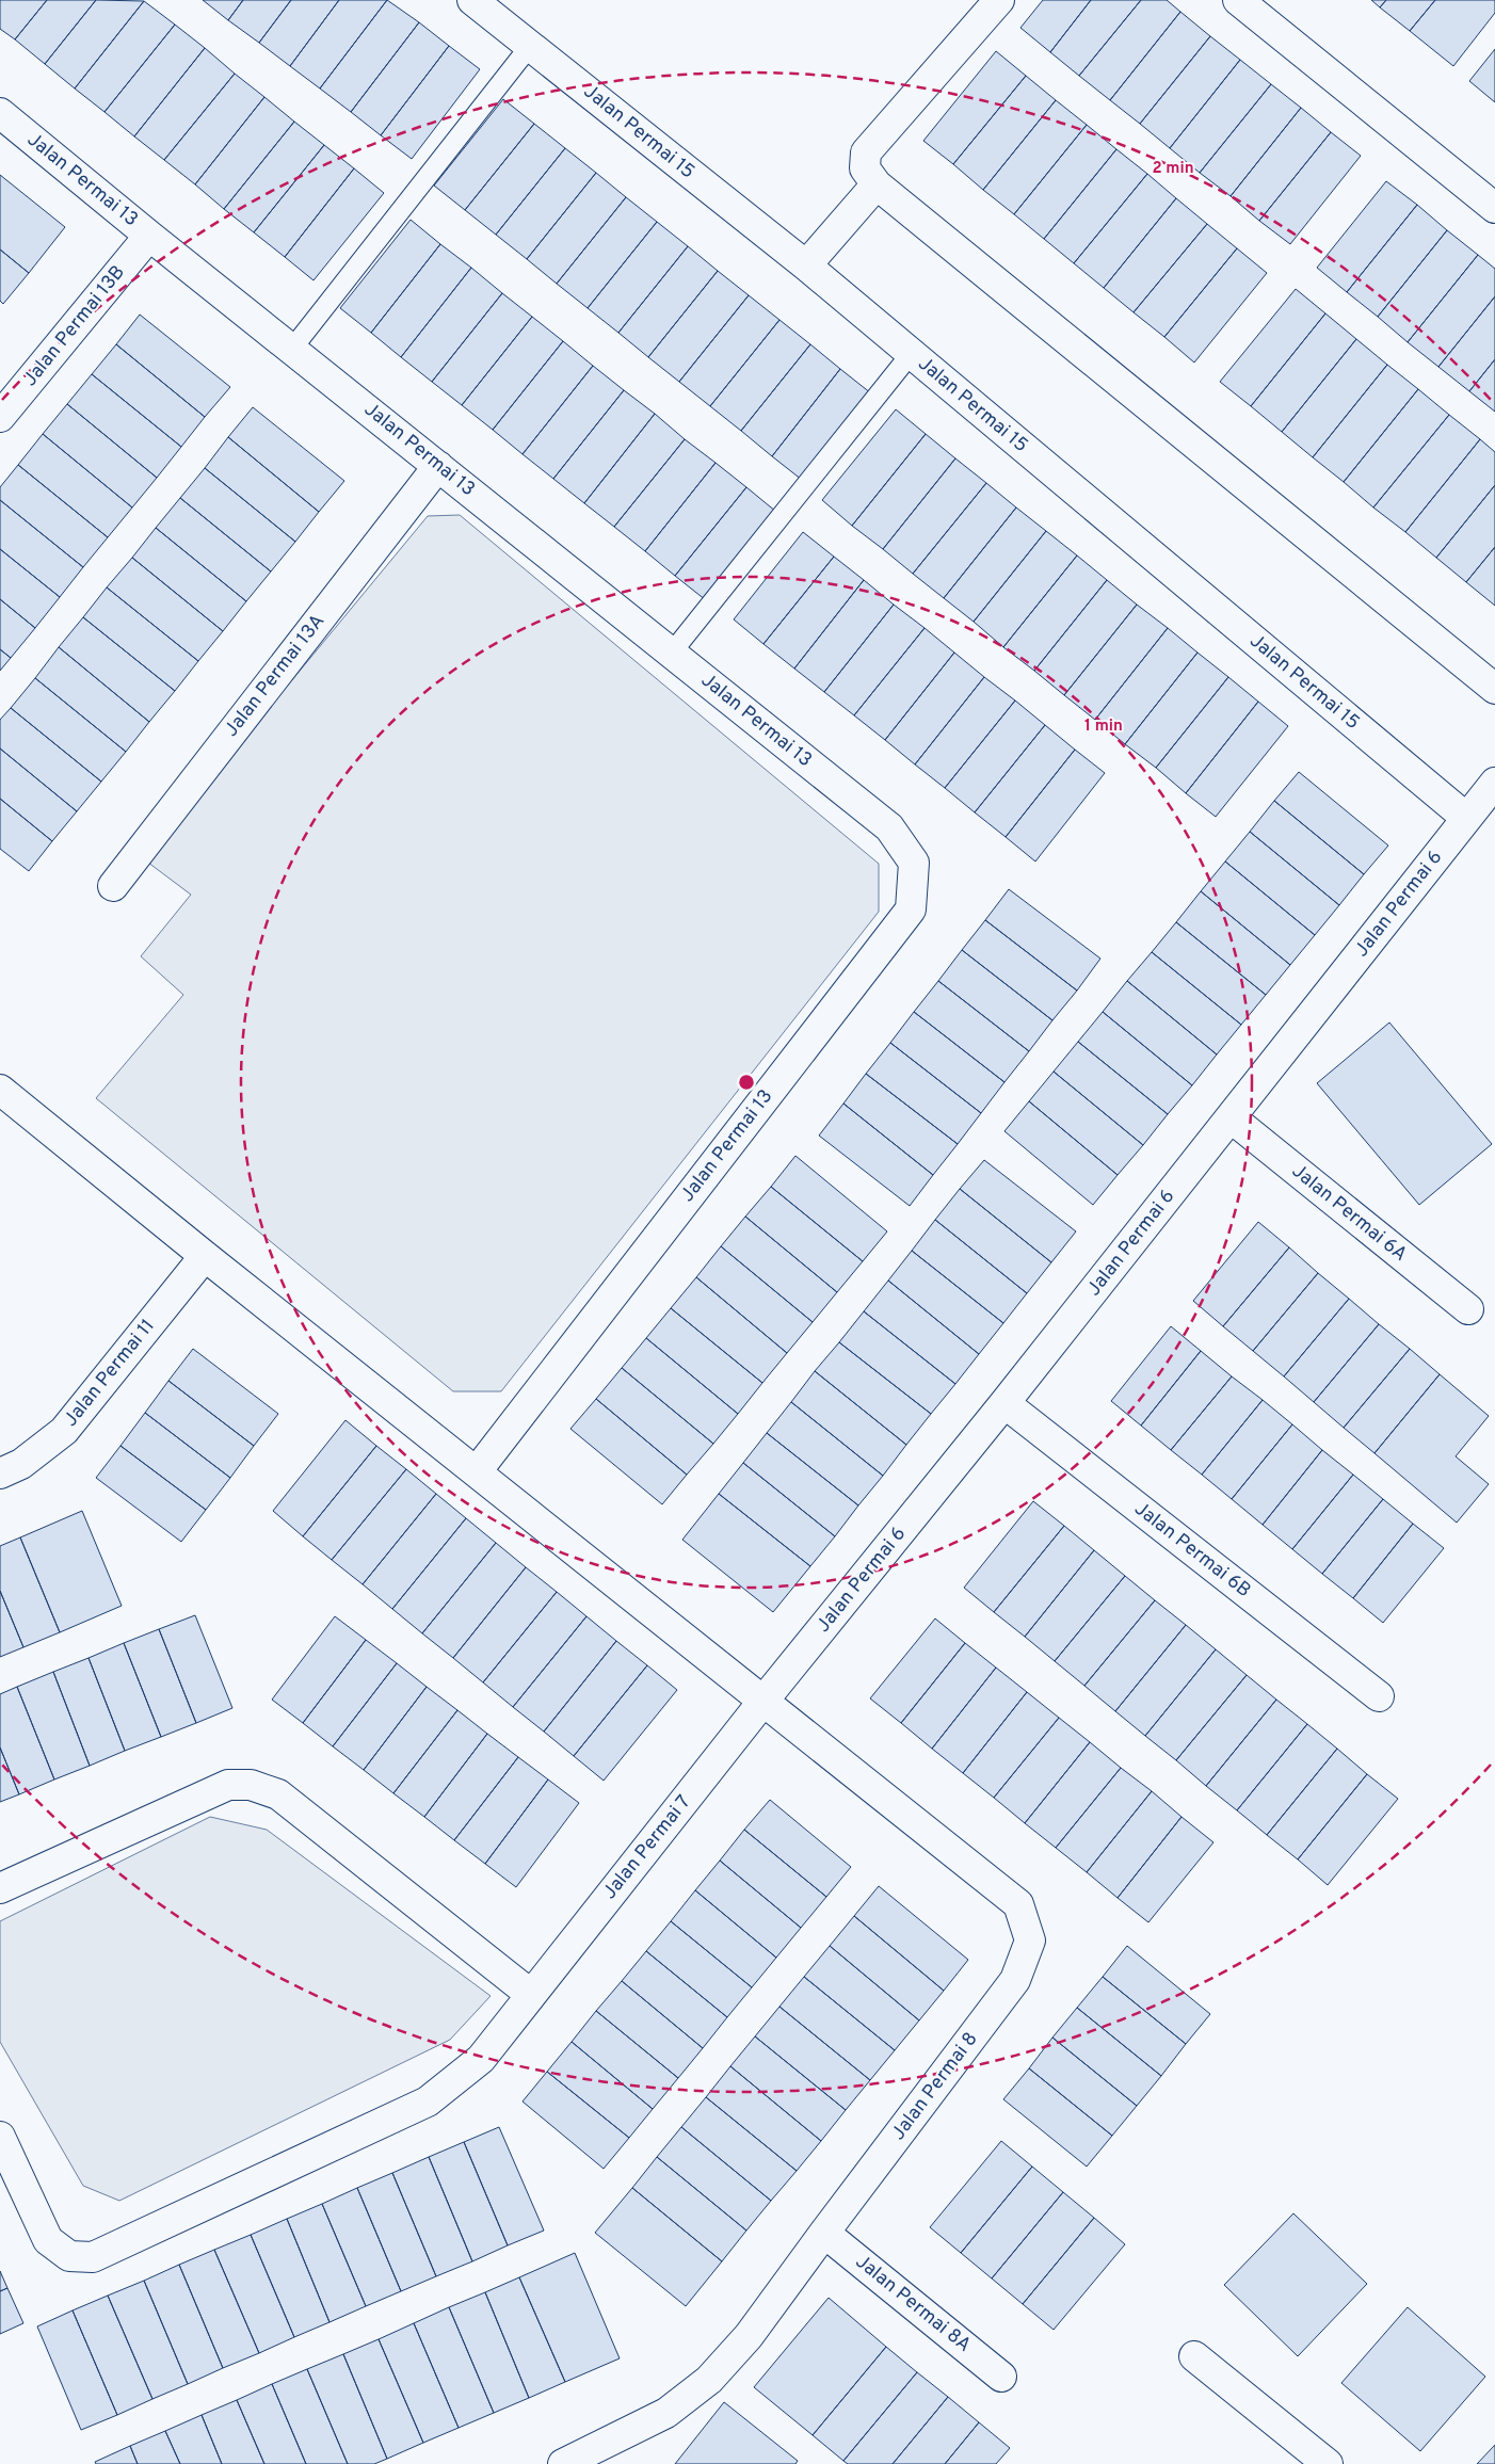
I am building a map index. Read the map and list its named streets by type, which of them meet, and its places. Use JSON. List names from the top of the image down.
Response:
{
  "streets": {
    "street": [
      "Jalan Permai 15",
      "Jalan Permai 13",
      "Jalan Permai 13B",
      "Jalan Permai 13A",
      "Jalan Permai 6",
      "Jalan Permai 6A",
      "Jalan Permai 11",
      "Jalan Permai 6B",
      "Jalan Permai 7",
      "Jalan Permai 8",
      "Jalan Permai 8A"
    ]
  },
  "crossings": [
    ["Jalan Permai 15", "Jalan Permai 6"],
    ["Jalan Permai 13", "Jalan Permai 13B"],
    ["Jalan Permai 13", "Jalan Permai 13A"],
    ["Jalan Permai 13", "Jalan Permai 8"],
    ["Jalan Permai 6", "Jalan Permai 6A"],
    ["Jalan Permai 6", "Jalan Permai 6B"],
    ["Jalan Permai 6", "Jalan Permai 7"],
    ["Jalan Permai 6", "Jalan Permai 8"],
    ["Jalan Permai 11", "Jalan Permai 8"],
    ["Jalan Permai 7", "Jalan Permai 8"],
    ["Jalan Permai 8", "Jalan Permai 8A"]
  ],
  "rings": ["2 min", "1 min"]
}
